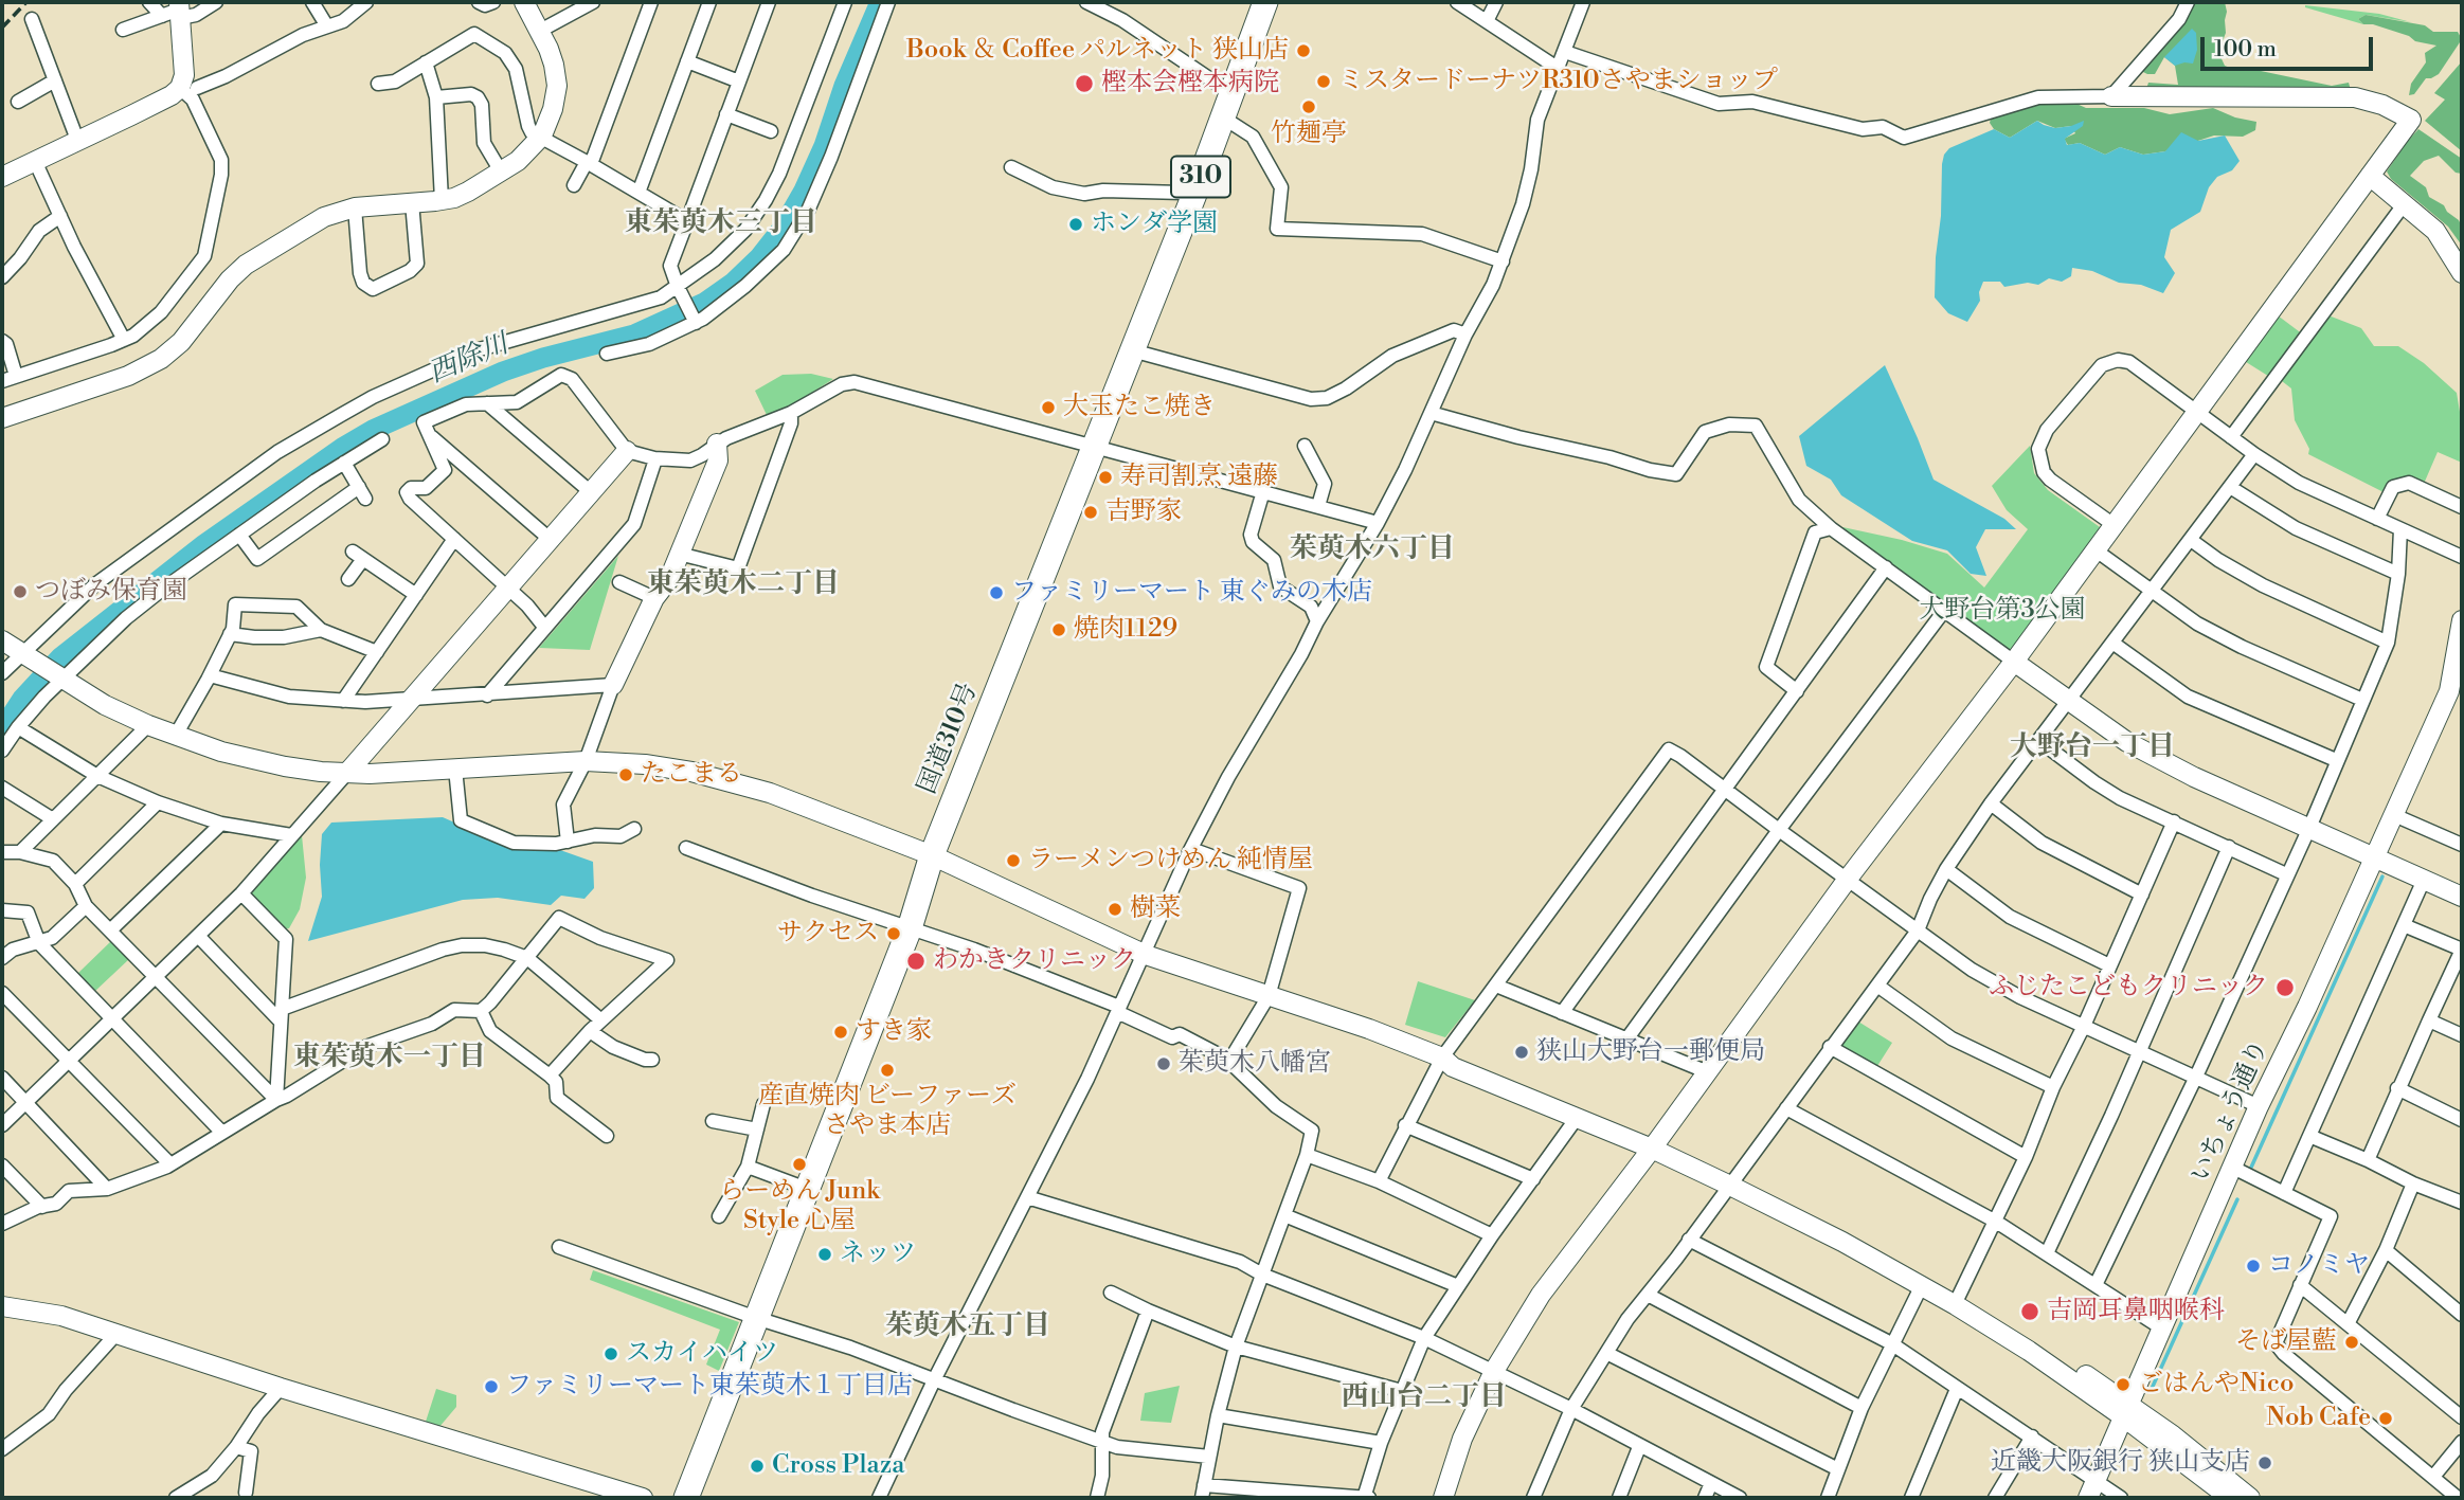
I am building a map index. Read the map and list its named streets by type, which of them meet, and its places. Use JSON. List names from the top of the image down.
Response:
{
  "streets": {
    "highway": ["310", "国道310号"],
    "street": ["いちょう通り"]
  },
  "districts": [
    "東茱萸木三丁目",
    "茱萸木六丁目",
    "東茱萸木二丁目",
    "大野台一丁目",
    "東茱萸木一丁目",
    "茱萸木五丁目",
    "西山台二丁目"
  ],
  "water": ["西除川"],
  "parks": ["大野台第3公園"],
  "places": [
    "Book ＆ Coffee パルネット 狭山店",
    "ミスタードーナツR310さやまショップ",
    "樫本会樫本病院",
    "竹麺亭",
    "ホンダ学園",
    "大玉たこ焼き",
    "寿司割烹 遠藤",
    "吉野家",
    "つぼみ保育園",
    "ファミリーマート 東ぐみの木店",
    "焼肉1129",
    "たこまる",
    "ラーメンつけめん 純情屋",
    "樹菜",
    "サクセス",
    "わかきクリニック",
    "ふじたこどもクリニック",
    "すき家",
    "狭山大野台一郵便局",
    "茱萸木八幡宮",
    "産直焼肉 ビーファーズ さやま本店",
    "らーめん Junk Style 心屋",
    "ネッツ",
    "コノミヤ",
    "吉岡耳鼻咽喉科",
    "そば屋藍",
    "スカイハイツ",
    "ごはんやNico",
    "ファミリーマート東茱萸木１丁目店",
    "Nob Cafe",
    "近畿大阪銀行 狭山支店",
    "Cross Plaza"
  ],
  "scale_bar": "100 m"
}
